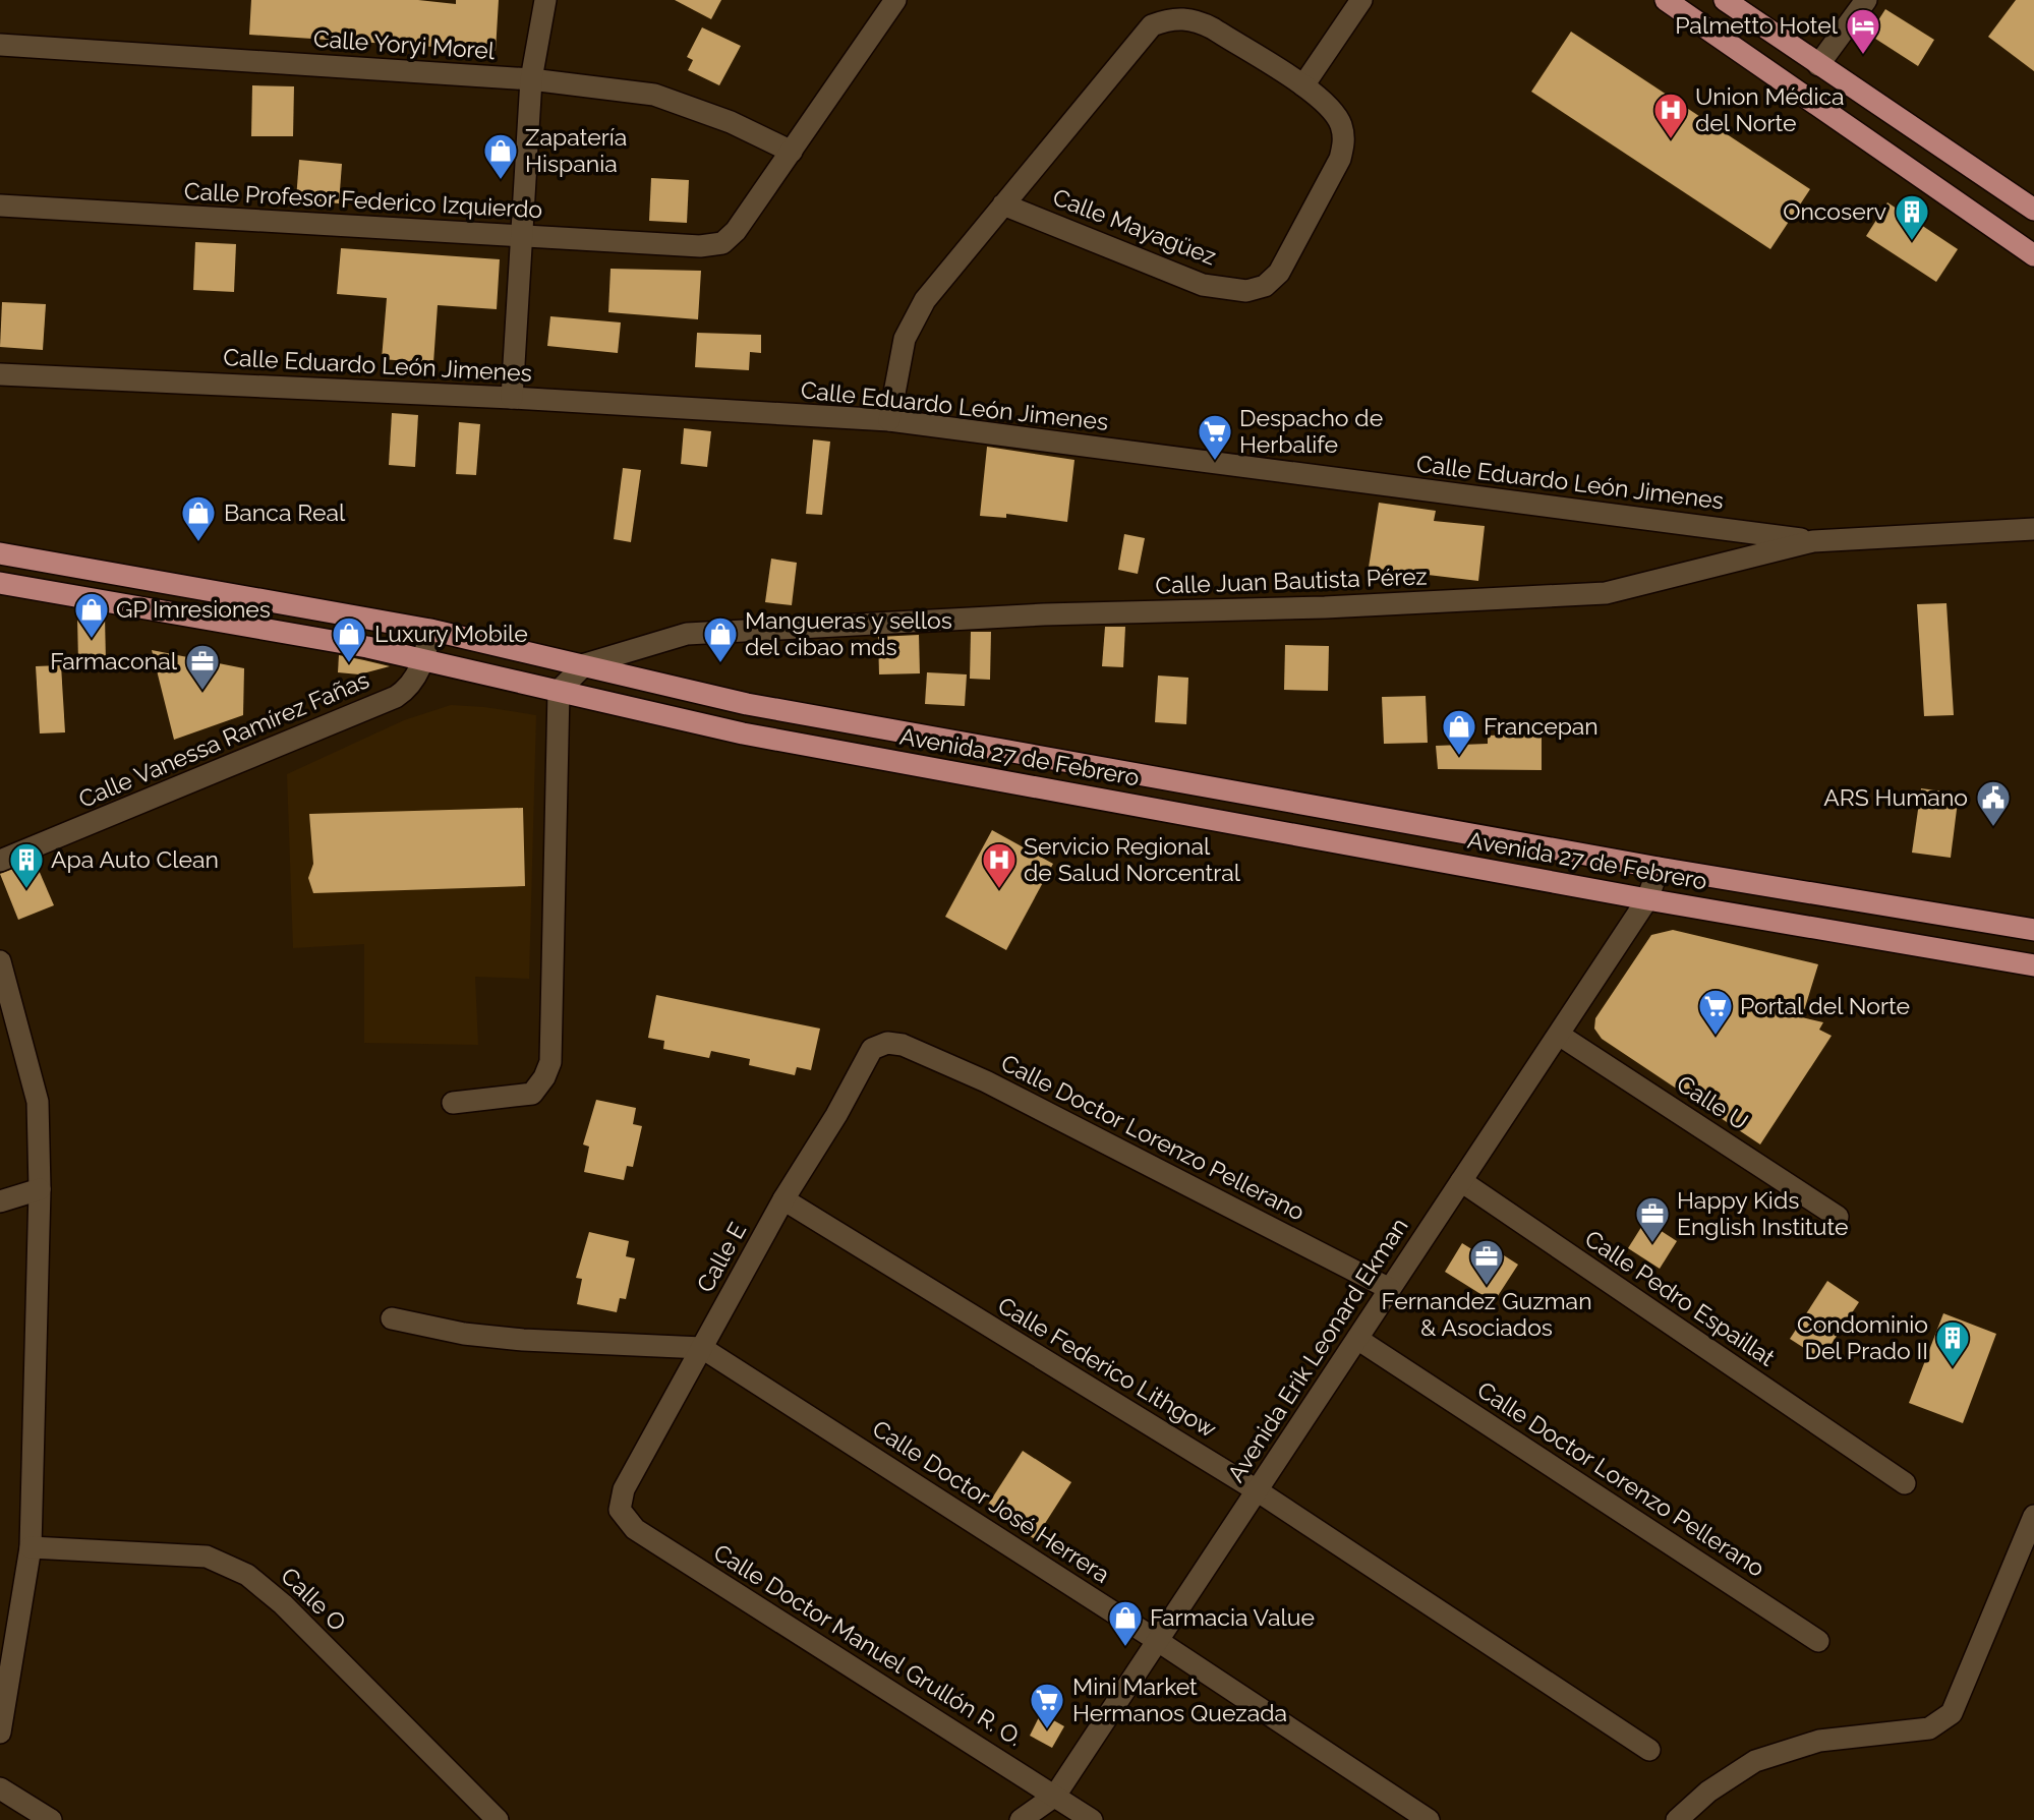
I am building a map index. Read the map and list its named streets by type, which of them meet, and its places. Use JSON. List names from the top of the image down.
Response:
{
  "streets": {
    "main road": ["Avenida 27 de Febrero"],
    "street": [
      "Calle Yoryi Morel",
      "Calle Profesor Federico Izquierdo",
      "Calle Mayagüez",
      "Calle Eduardo León Jimenes",
      "Calle Juan Bautista Pérez",
      "Calle Vanessa Ramírez Fañas",
      "Calle U",
      "Calle Doctor Lorenzo Pellerano",
      "Calle E",
      "Calle Pedro Espaillat",
      "Avenida Erik Leonard Ekman",
      "Calle Federico Lithgow",
      "Calle Doctor José Herrera",
      "Calle O",
      "Calle Doctor Manuel Grullón R. O."
    ]
  },
  "crossings": [
    ["Calle Yoryi Morel", "Calle Profesor Federico Izquierdo"],
    ["Calle Mayagüez", "Calle Eduardo León Jimenes"],
    ["Calle Eduardo León Jimenes", "Calle Juan Bautista Pérez"],
    ["Calle Juan Bautista Pérez", "Avenida 27 de Febrero"],
    ["Calle Vanessa Ramírez Fañas", "Avenida 27 de Febrero"],
    ["Avenida 27 de Febrero", "Avenida Erik Leonard Ekman"],
    ["Calle U", "Avenida Erik Leonard Ekman"],
    ["Calle Doctor Lorenzo Pellerano", "Calle E"],
    ["Calle Doctor Lorenzo Pellerano", "Avenida Erik Leonard Ekman"],
    ["Calle E", "Calle Federico Lithgow"],
    ["Calle E", "Calle Doctor José Herrera"],
    ["Calle E", "Calle Doctor Manuel Grullón R. O."],
    ["Calle Pedro Espaillat", "Avenida Erik Leonard Ekman"],
    ["Avenida Erik Leonard Ekman", "Calle Federico Lithgow"],
    ["Avenida Erik Leonard Ekman", "Calle Doctor José Herrera"],
    ["Avenida Erik Leonard Ekman", "Calle Doctor Manuel Grullón R. O."]
  ],
  "places": {
    "hotel": ["Palmetto Hotel"],
    "hospital": ["Union Médica del Norte", "Servicio Regional de Salud Norcentral"],
    "shop": [
      "Zapatería Hispania",
      "Banca Real",
      "GP Imresiones",
      "Luxury Mobile",
      "Mangueras y sellos del cibao mds",
      "Francepan",
      "Farmacia Value"
    ],
    "building": ["Oncoserv", "Apa Auto Clean", "Condominio Del Prado II"],
    "supermarket": ["Despacho de Herbalife", "Portal del Norte", "Mini Market Hermanos Quezada"],
    "office": ["Farmaconal", "Happy Kids English Institute", "Fernandez Guzman & Asociados"],
    "public building": ["ARS Humano"]
  }
}
